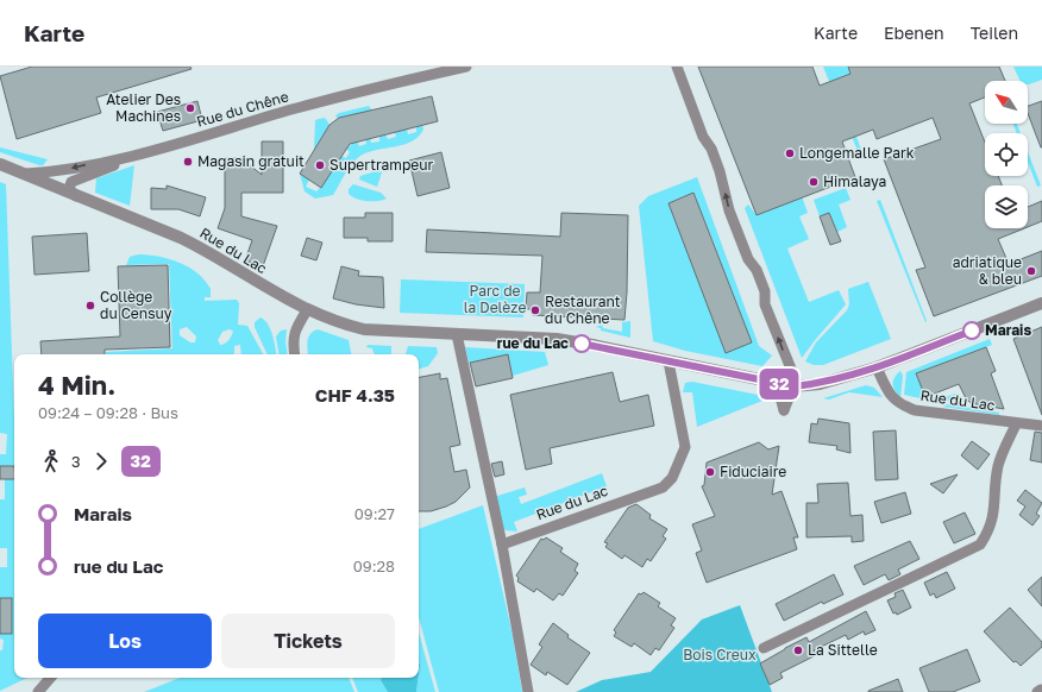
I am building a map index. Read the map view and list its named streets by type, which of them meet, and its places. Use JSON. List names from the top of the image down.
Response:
{
  "streets": {
    "street": ["Rue du Chêne", "Rue du Lac"]
  },
  "crossings": [
    ["Rue du Chêne", "Rue du Lac"]
  ],
  "parks": ["Parc de la Delèze", "Bois Creux"],
  "places": [
    "Atelier Des Machines",
    "Longemalle Park",
    "Magasin gratuit",
    "Supertrampeur",
    "Himalaya",
    "adriatique & bleu",
    "Collège du Censuy",
    "Restaurant du Chêne",
    "Marais",
    "rue du Lac",
    "Fiduciaire",
    "La Sittelle"
  ],
  "lines": ["bus line 32"],
  "north": "top left",
  "page": {
    "header": "Karte",
    "nav": ["Karte", "Ebenen", "Teilen"],
    "on_map": "32",
    "heading": ["4 Min.", "09:24 – 09:28 · Bus", "CHF 4.35"],
    "legs": ["3", "32"],
    "list": [
      {
        "name": "Marais",
        "value": "09:27"
      },
      {
        "name": "rue du Lac",
        "value": "09:28"
      }
    ],
    "buttons": ["Los", "Tickets"]
  }
}
